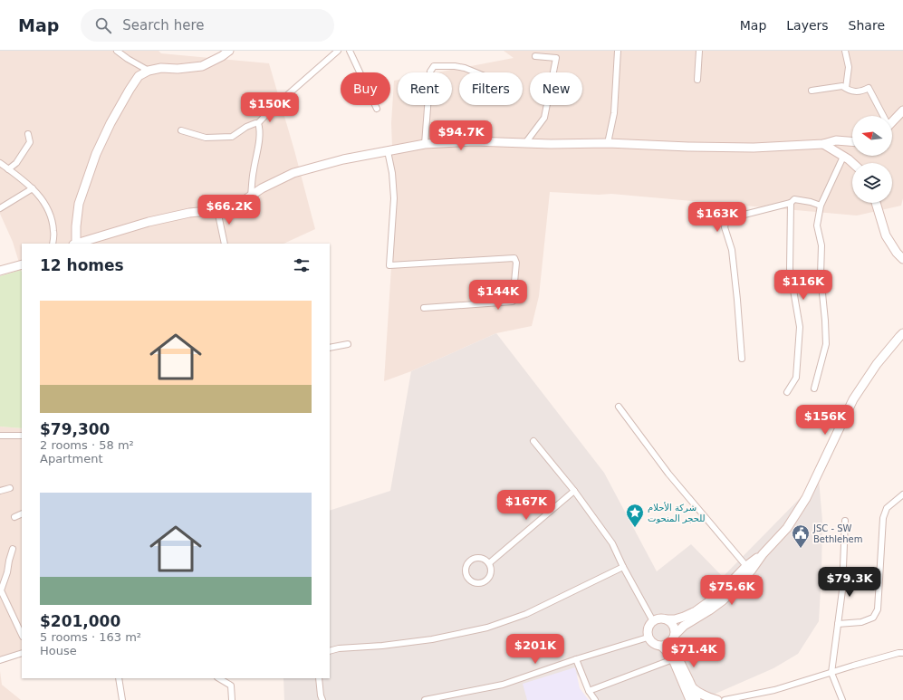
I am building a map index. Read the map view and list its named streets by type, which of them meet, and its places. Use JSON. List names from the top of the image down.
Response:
{
  "places": {
    "place": ["شركة الأحلام للحجر المنحوت"],
    "public building": ["JSC - SW Bethlehem"]
  },
  "north": "left",
  "page": {
    "header": "Map",
    "search": "Search here",
    "nav": ["Map", "Layers", "Share"],
    "chip": [
      "Buy",
      "Rent",
      "Filters",
      "New"
    ],
    "price": [
      "$150K",
      "$94.7K",
      "$66.2K",
      "$163K",
      "$116K",
      "$144K",
      "$156K",
      "$167K",
      "$79.3K",
      "$75.6K",
      "$201K",
      "$71.4K"
    ],
    "heading": "12 homes",
    "list": [
      {
        "name": "$79,300",
        "note": "2 rooms · 58 m² · Apartment"
      },
      {
        "name": "$201,000",
        "note": "5 rooms · 163 m² · House"
      }
    ]
  }
}
